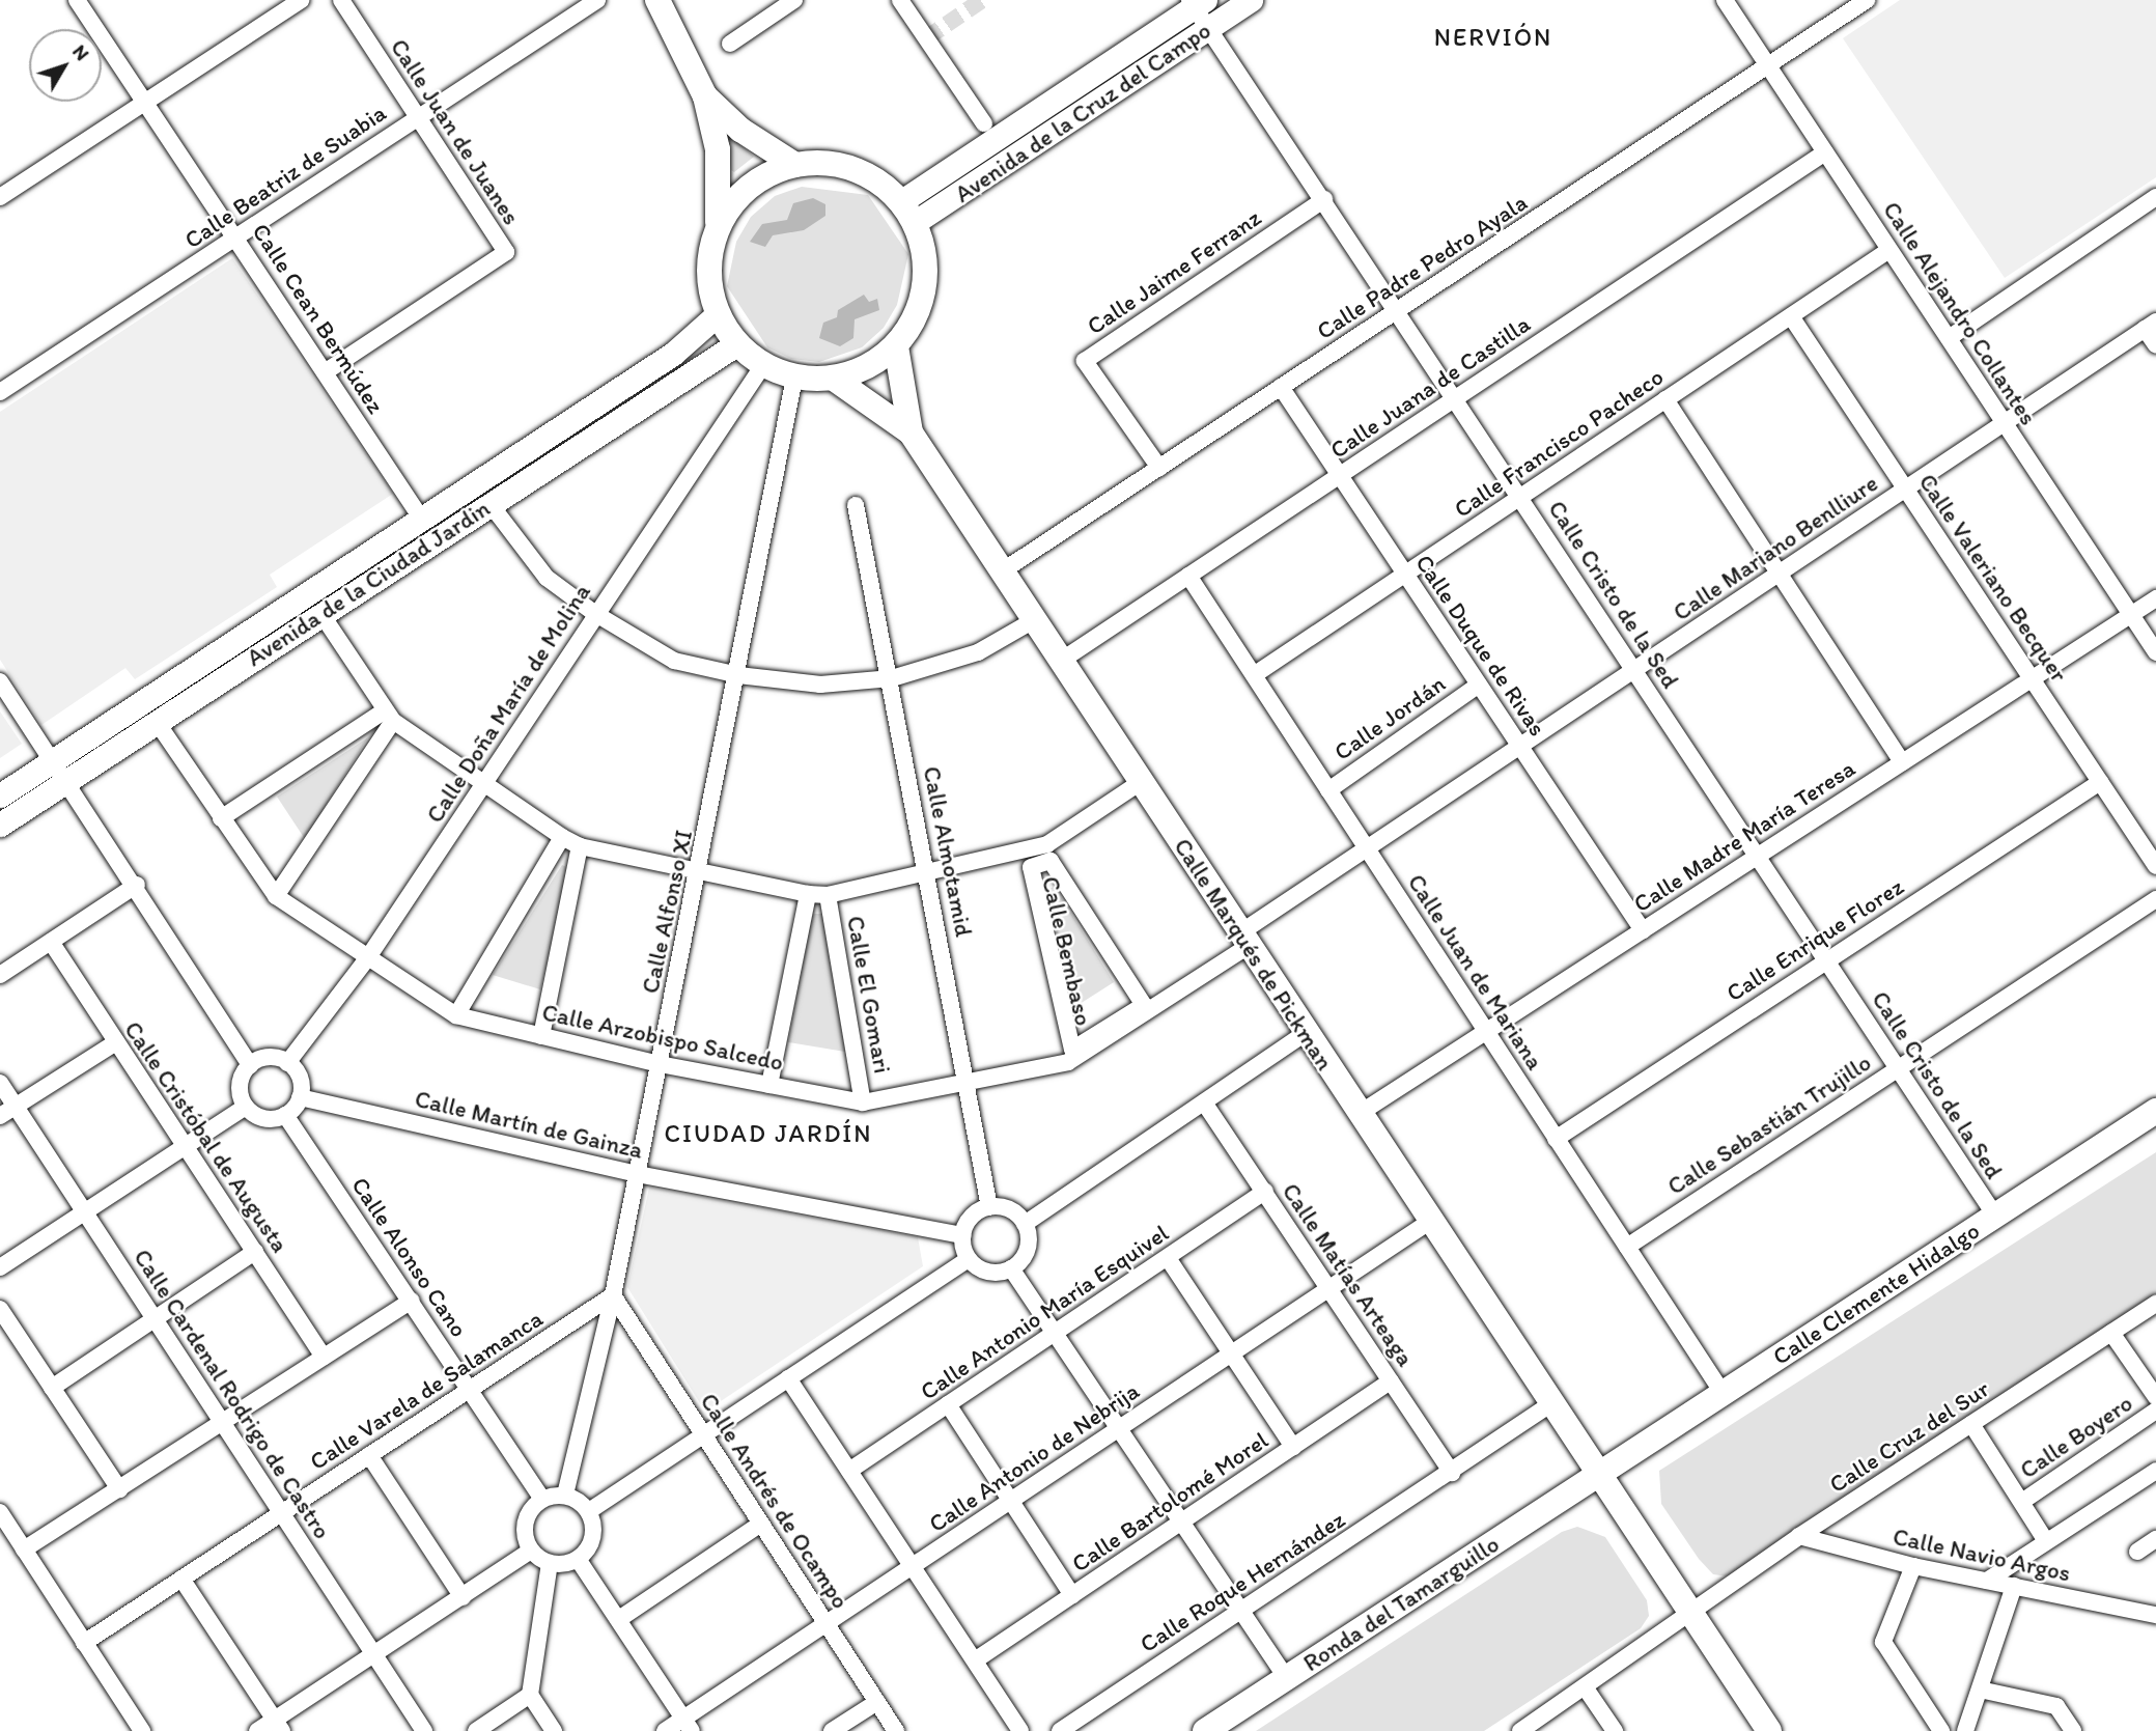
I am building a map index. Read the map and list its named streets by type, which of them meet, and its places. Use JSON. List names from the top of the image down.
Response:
{
  "streets": {
    "main road": [
      "Avenida de la Cruz del Campo",
      "Avenida de la Ciudad Jardin",
      "Calle Marqués de Pickman",
      "Calle Clemente Hidalgo",
      "Ronda del Tamarguillo"
    ],
    "street": [
      "Calle Juan de Juanes",
      "Calle Beatriz de Suabia",
      "Calle Padre Pedro Ayala",
      "Calle Jaime Ferranz",
      "Calle Alejandro Collantes",
      "Calle Cean Bermúdez",
      "Calle Juana de Castilla",
      "Calle Francisco Pacheco",
      "Calle Mariano Benlliure",
      "Calle Valeriano Becquer",
      "Calle Cristo de la Sed",
      "Calle Duque de Rivas",
      "Calle Doña María de Molina",
      "Calle Jordán",
      "Calle Madre María Teresa",
      "Calle Almotamid",
      "Calle Alfonso XI",
      "Calle Enrique Florez",
      "Calle Bembaso",
      "Calle Juan de Mariana",
      "Calle El Gomari",
      "Calle Arzobispo Salcedo",
      "Calle Martín de Gainza",
      "Calle Sebastián Trujillo",
      "Calle Cristóbal de Augusta",
      "Calle Alonso Cano",
      "Calle Matías Arteaga",
      "Calle Antonio María Esquivel",
      "Calle Varela de Salamanca",
      "Calle Cardenal Rodrigo de Castro",
      "Calle Cruz del Sur",
      "Calle Boyero",
      "Calle Antonio de Nebrija",
      "Calle Andrés de Ocampo",
      "Calle Bartolomé Morel",
      "Calle Navio Argos",
      "Calle Roque Hernández"
    ]
  },
  "crossings": [
    ["Avenida de la Cruz del Campo", "Avenida de la Ciudad Jardin"],
    ["Avenida de la Cruz del Campo", "Calle Cristo de la Sed"],
    ["Avenida de la Cruz del Campo", "Calle Doña María de Molina"],
    ["Avenida de la Cruz del Campo", "Calle Alfonso XI"],
    ["Calle Juan de Juanes", "Calle Beatriz de Suabia"],
    ["Calle Juan de Juanes", "Calle Cean Bermúdez"],
    ["Calle Beatriz de Suabia", "Calle Cean Bermúdez"],
    ["Calle Padre Pedro Ayala", "Calle Jaime Ferranz"],
    ["Calle Padre Pedro Ayala", "Calle Alejandro Collantes"],
    ["Calle Padre Pedro Ayala", "Calle Cristo de la Sed"],
    ["Calle Padre Pedro Ayala", "Calle Duque de Rivas"],
    ["Calle Padre Pedro Ayala", "Calle Marqués de Pickman"],
    ["Calle Jaime Ferranz", "Calle Cristo de la Sed"],
    ["Calle Alejandro Collantes", "Calle Juana de Castilla"],
    ["Calle Alejandro Collantes", "Calle Francisco Pacheco"],
    ["Calle Alejandro Collantes", "Calle Mariano Benlliure"],
    ["Calle Alejandro Collantes", "Calle Madre María Teresa"],
    ["Calle Cean Bermúdez", "Avenida de la Ciudad Jardin"],
    ["Calle Juana de Castilla", "Calle Cristo de la Sed"],
    ["Calle Juana de Castilla", "Calle Duque de Rivas"],
    ["Calle Juana de Castilla", "Calle Marqués de Pickman"],
    ["Calle Juana de Castilla", "Calle Juan de Mariana"],
    ["Calle Francisco Pacheco", "Calle Valeriano Becquer"],
    ["Calle Francisco Pacheco", "Calle Cristo de la Sed"],
    ["Calle Francisco Pacheco", "Calle Duque de Rivas"],
    ["Calle Francisco Pacheco", "Calle Juan de Mariana"],
    ["Calle Mariano Benlliure", "Calle Valeriano Becquer"],
    ["Calle Mariano Benlliure", "Calle Cristo de la Sed"],
    ["Calle Mariano Benlliure", "Calle Duque de Rivas"],
    ["Calle Mariano Benlliure", "Calle Marqués de Pickman"],
    ["Calle Mariano Benlliure", "Calle Juan de Mariana"],
    ["Calle Mariano Benlliure", "Calle Arzobispo Salcedo"],
    ["Calle Valeriano Becquer", "Calle Madre María Teresa"],
    ["Calle Valeriano Becquer", "Calle Enrique Florez"],
    ["Avenida de la Ciudad Jardin", "Calle Doña María de Molina"],
    ["Avenida de la Ciudad Jardin", "Calle Alfonso XI"],
    ["Avenida de la Ciudad Jardin", "Calle Arzobispo Salcedo"],
    ["Calle Cristo de la Sed", "Calle Madre María Teresa"],
    ["Calle Cristo de la Sed", "Calle Enrique Florez"],
    ["Calle Cristo de la Sed", "Calle Sebastián Trujillo"],
    ["Calle Cristo de la Sed", "Calle Clemente Hidalgo"],
    ["Calle Duque de Rivas", "Calle Jordán"],
    ["Calle Duque de Rivas", "Calle Madre María Teresa"],
    ["Calle Doña María de Molina", "Calle Alfonso XI"],
    ["Calle Doña María de Molina", "Calle Arzobispo Salcedo"],
    ["Calle Doña María de Molina", "Calle Martín de Gainza"],
    ["Calle Doña María de Molina", "Calle Alonso Cano"],
    ["Calle Jordán", "Calle Juan de Mariana"],
    ["Calle Madre María Teresa", "Calle Marqués de Pickman"],
    ["Calle Madre María Teresa", "Calle Juan de Mariana"],
    ["Calle Almotamid", "Calle Arzobispo Salcedo"],
    ["Calle Almotamid", "Calle Martín de Gainza"],
    ["Calle Alfonso XI", "Calle Arzobispo Salcedo"],
    ["Calle Alfonso XI", "Calle Martín de Gainza"],
    ["Calle Alfonso XI", "Calle Alonso Cano"],
    ["Calle Alfonso XI", "Calle Varela de Salamanca"],
    ["Calle Alfonso XI", "Calle Andrés de Ocampo"],
    ["Calle Enrique Florez", "Calle Juan de Mariana"],
    ["Calle Bembaso", "Calle Arzobispo Salcedo"],
    ["Calle Marqués de Pickman", "Calle Arzobispo Salcedo"],
    ["Calle Marqués de Pickman", "Calle Clemente Hidalgo"],
    ["Calle Marqués de Pickman", "Calle Cruz del Sur"],
    ["Calle Marqués de Pickman", "Calle Antonio de Nebrija"],
    ["Calle Marqués de Pickman", "Calle Roque Hernández"],
    ["Calle Marqués de Pickman", "Ronda del Tamarguillo"],
    ["Calle Juan de Mariana", "Calle Sebastián Trujillo"],
    ["Calle Juan de Mariana", "Calle Clemente Hidalgo"],
    ["Calle El Gomari", "Calle Arzobispo Salcedo"],
    ["Calle Martín de Gainza", "Calle Alonso Cano"],
    ["Calle Alonso Cano", "Calle Varela de Salamanca"],
    ["Calle Matías Arteaga", "Calle Antonio María Esquivel"],
    ["Calle Matías Arteaga", "Calle Antonio de Nebrija"],
    ["Calle Matías Arteaga", "Calle Bartolomé Morel"],
    ["Calle Matías Arteaga", "Calle Roque Hernández"],
    ["Calle Clemente Hidalgo", "Ronda del Tamarguillo"],
    ["Calle Varela de Salamanca", "Calle Cardenal Rodrigo de Castro"],
    ["Calle Varela de Salamanca", "Calle Andrés de Ocampo"],
    ["Calle Cruz del Sur", "Calle Navio Argos"],
    ["Calle Antonio de Nebrija", "Calle Andrés de Ocampo"]
  ],
  "districts": ["NERVIÓN", "CIUDAD JARDÍN"],
  "north": "top right"
}
